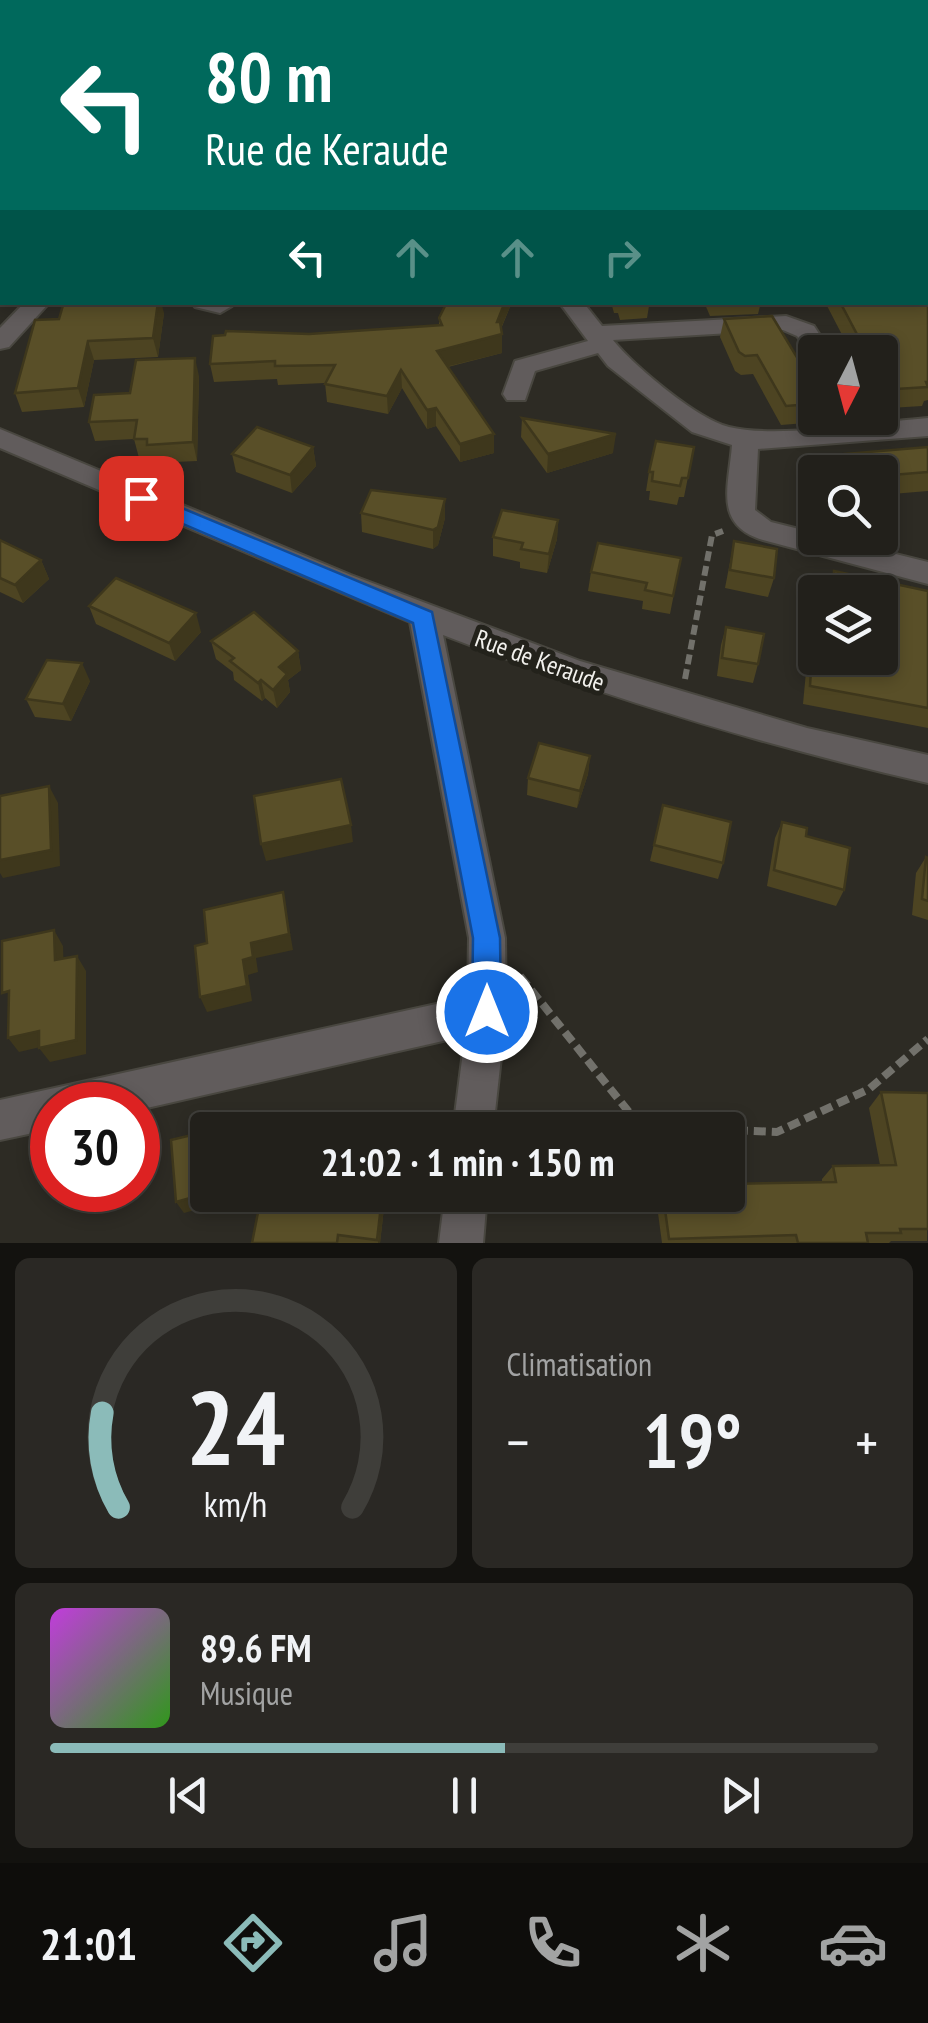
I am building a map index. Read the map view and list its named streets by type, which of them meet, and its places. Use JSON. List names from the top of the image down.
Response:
{
  "streets": {
    "street": ["Rue de Keraude"]
  },
  "north": "bottom",
  "page": {
    "turn": ["80 m", "Rue de Keraude"],
    "limit": "30",
    "trip": "21:02 · 1 min · 150 m",
    "tile": "Climatisation",
    "heat": ["−", "19°", "+"],
    "song": ["89.6 FM", "Musique"],
    "tabs": "21:01",
    "gauge": ["24", "km/h"]
  }
}
